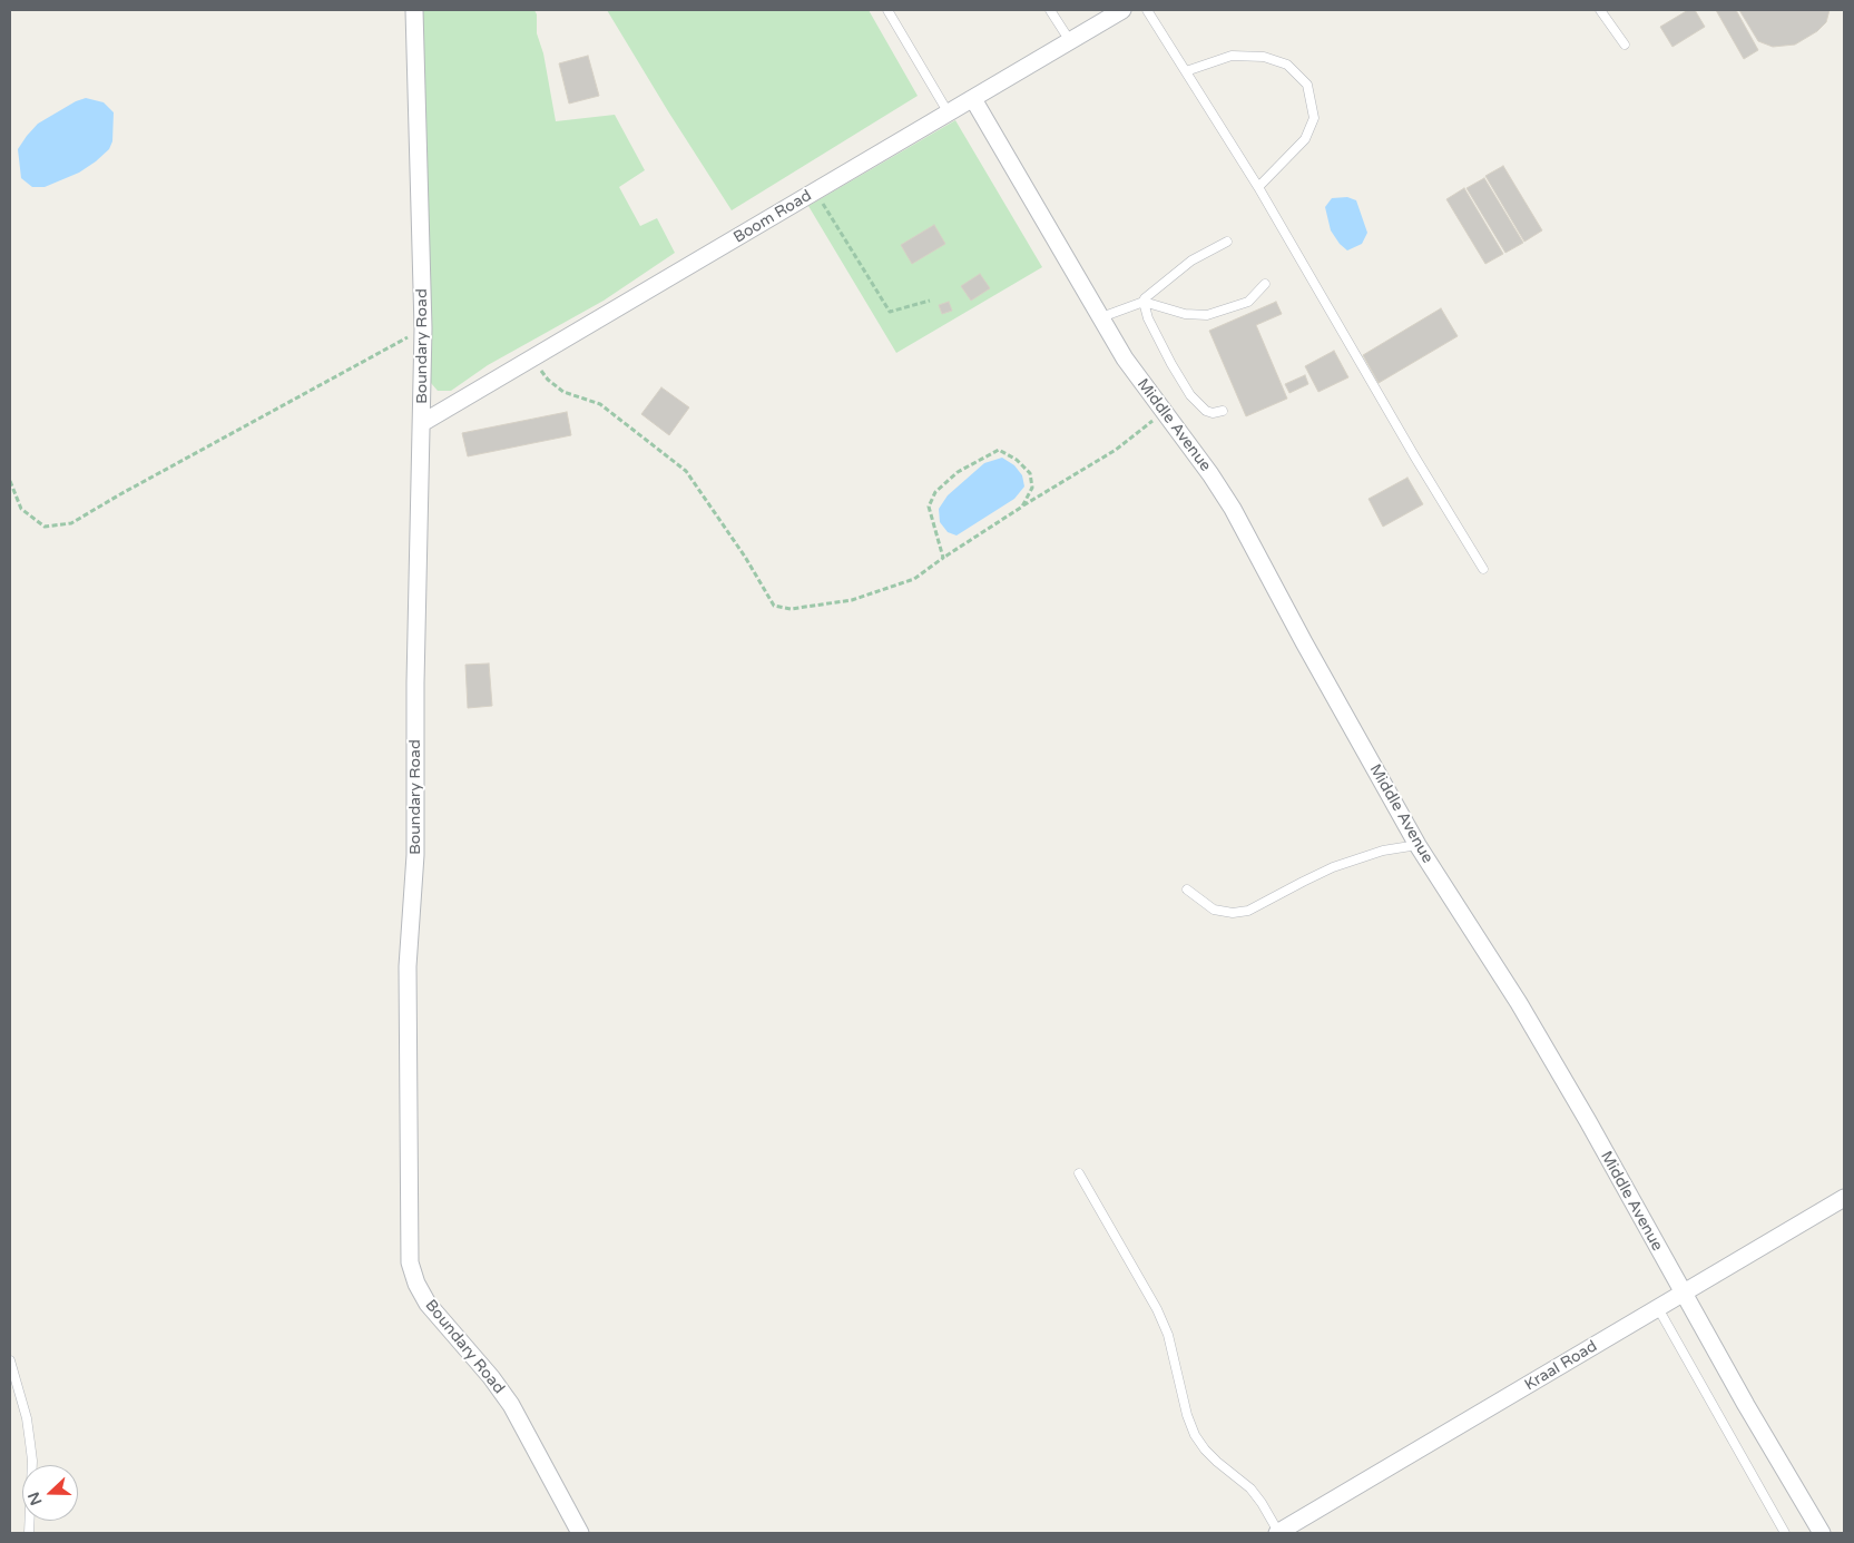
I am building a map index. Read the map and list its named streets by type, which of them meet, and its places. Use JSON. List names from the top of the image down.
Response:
{
  "streets": {
    "street": [
      "Boom Road",
      "Boundary Road",
      "Middle Avenue",
      "Kraal Road"
    ]
  },
  "crossings": [
    ["Boom Road", "Boundary Road"],
    ["Boom Road", "Middle Avenue"],
    ["Middle Avenue", "Kraal Road"]
  ],
  "north": "left"
}
